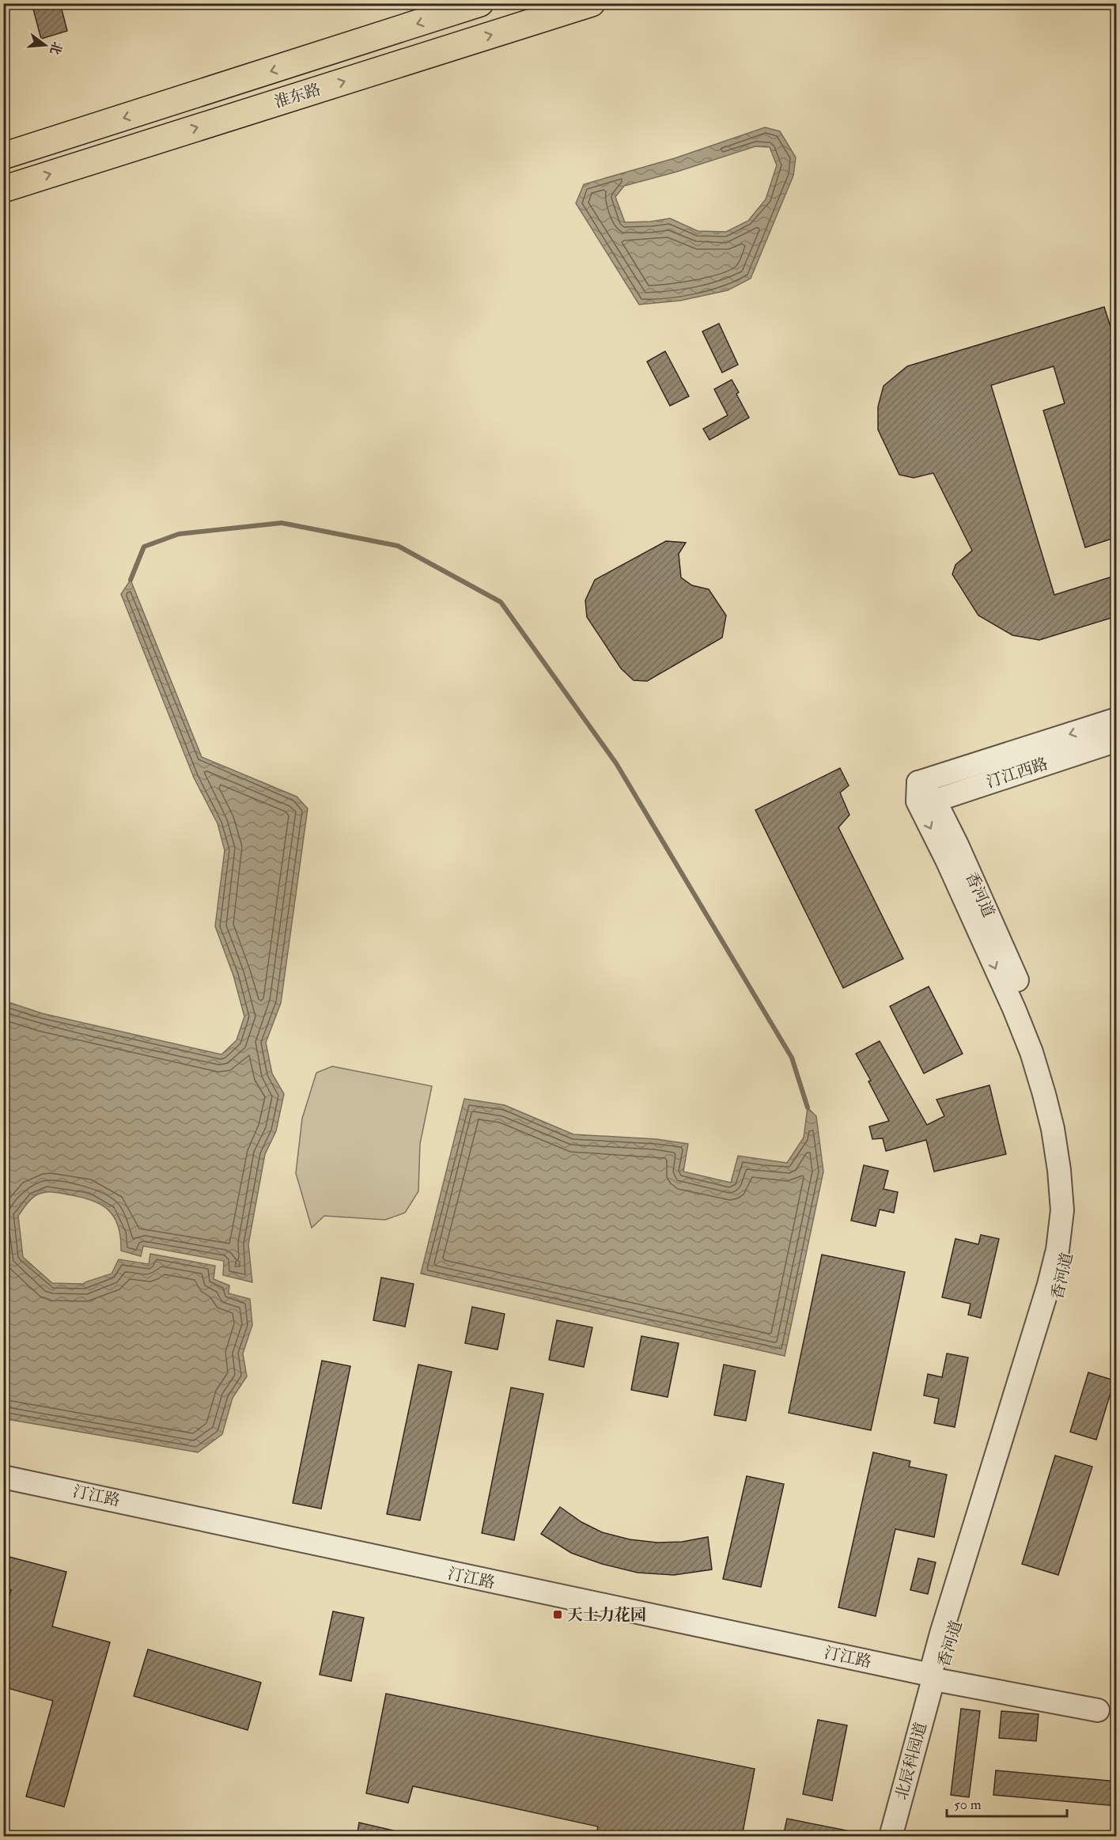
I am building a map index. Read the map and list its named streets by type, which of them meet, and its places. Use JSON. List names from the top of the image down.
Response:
{
  "streets": {
    "main road": ["淮东路"],
    "street": [
      "汀江西路",
      "香河道",
      "汀江路",
      "北辰科园道"
    ]
  },
  "crossings": [
    ["汀江西路", "香河道"],
    ["香河道", "汀江路"],
    ["香河道", "北辰科园道"],
    ["汀江路", "北辰科园道"]
  ],
  "places": {
    "transit": ["天士力花园"]
  },
  "scale_bar": "50 m",
  "north": "right"
}
